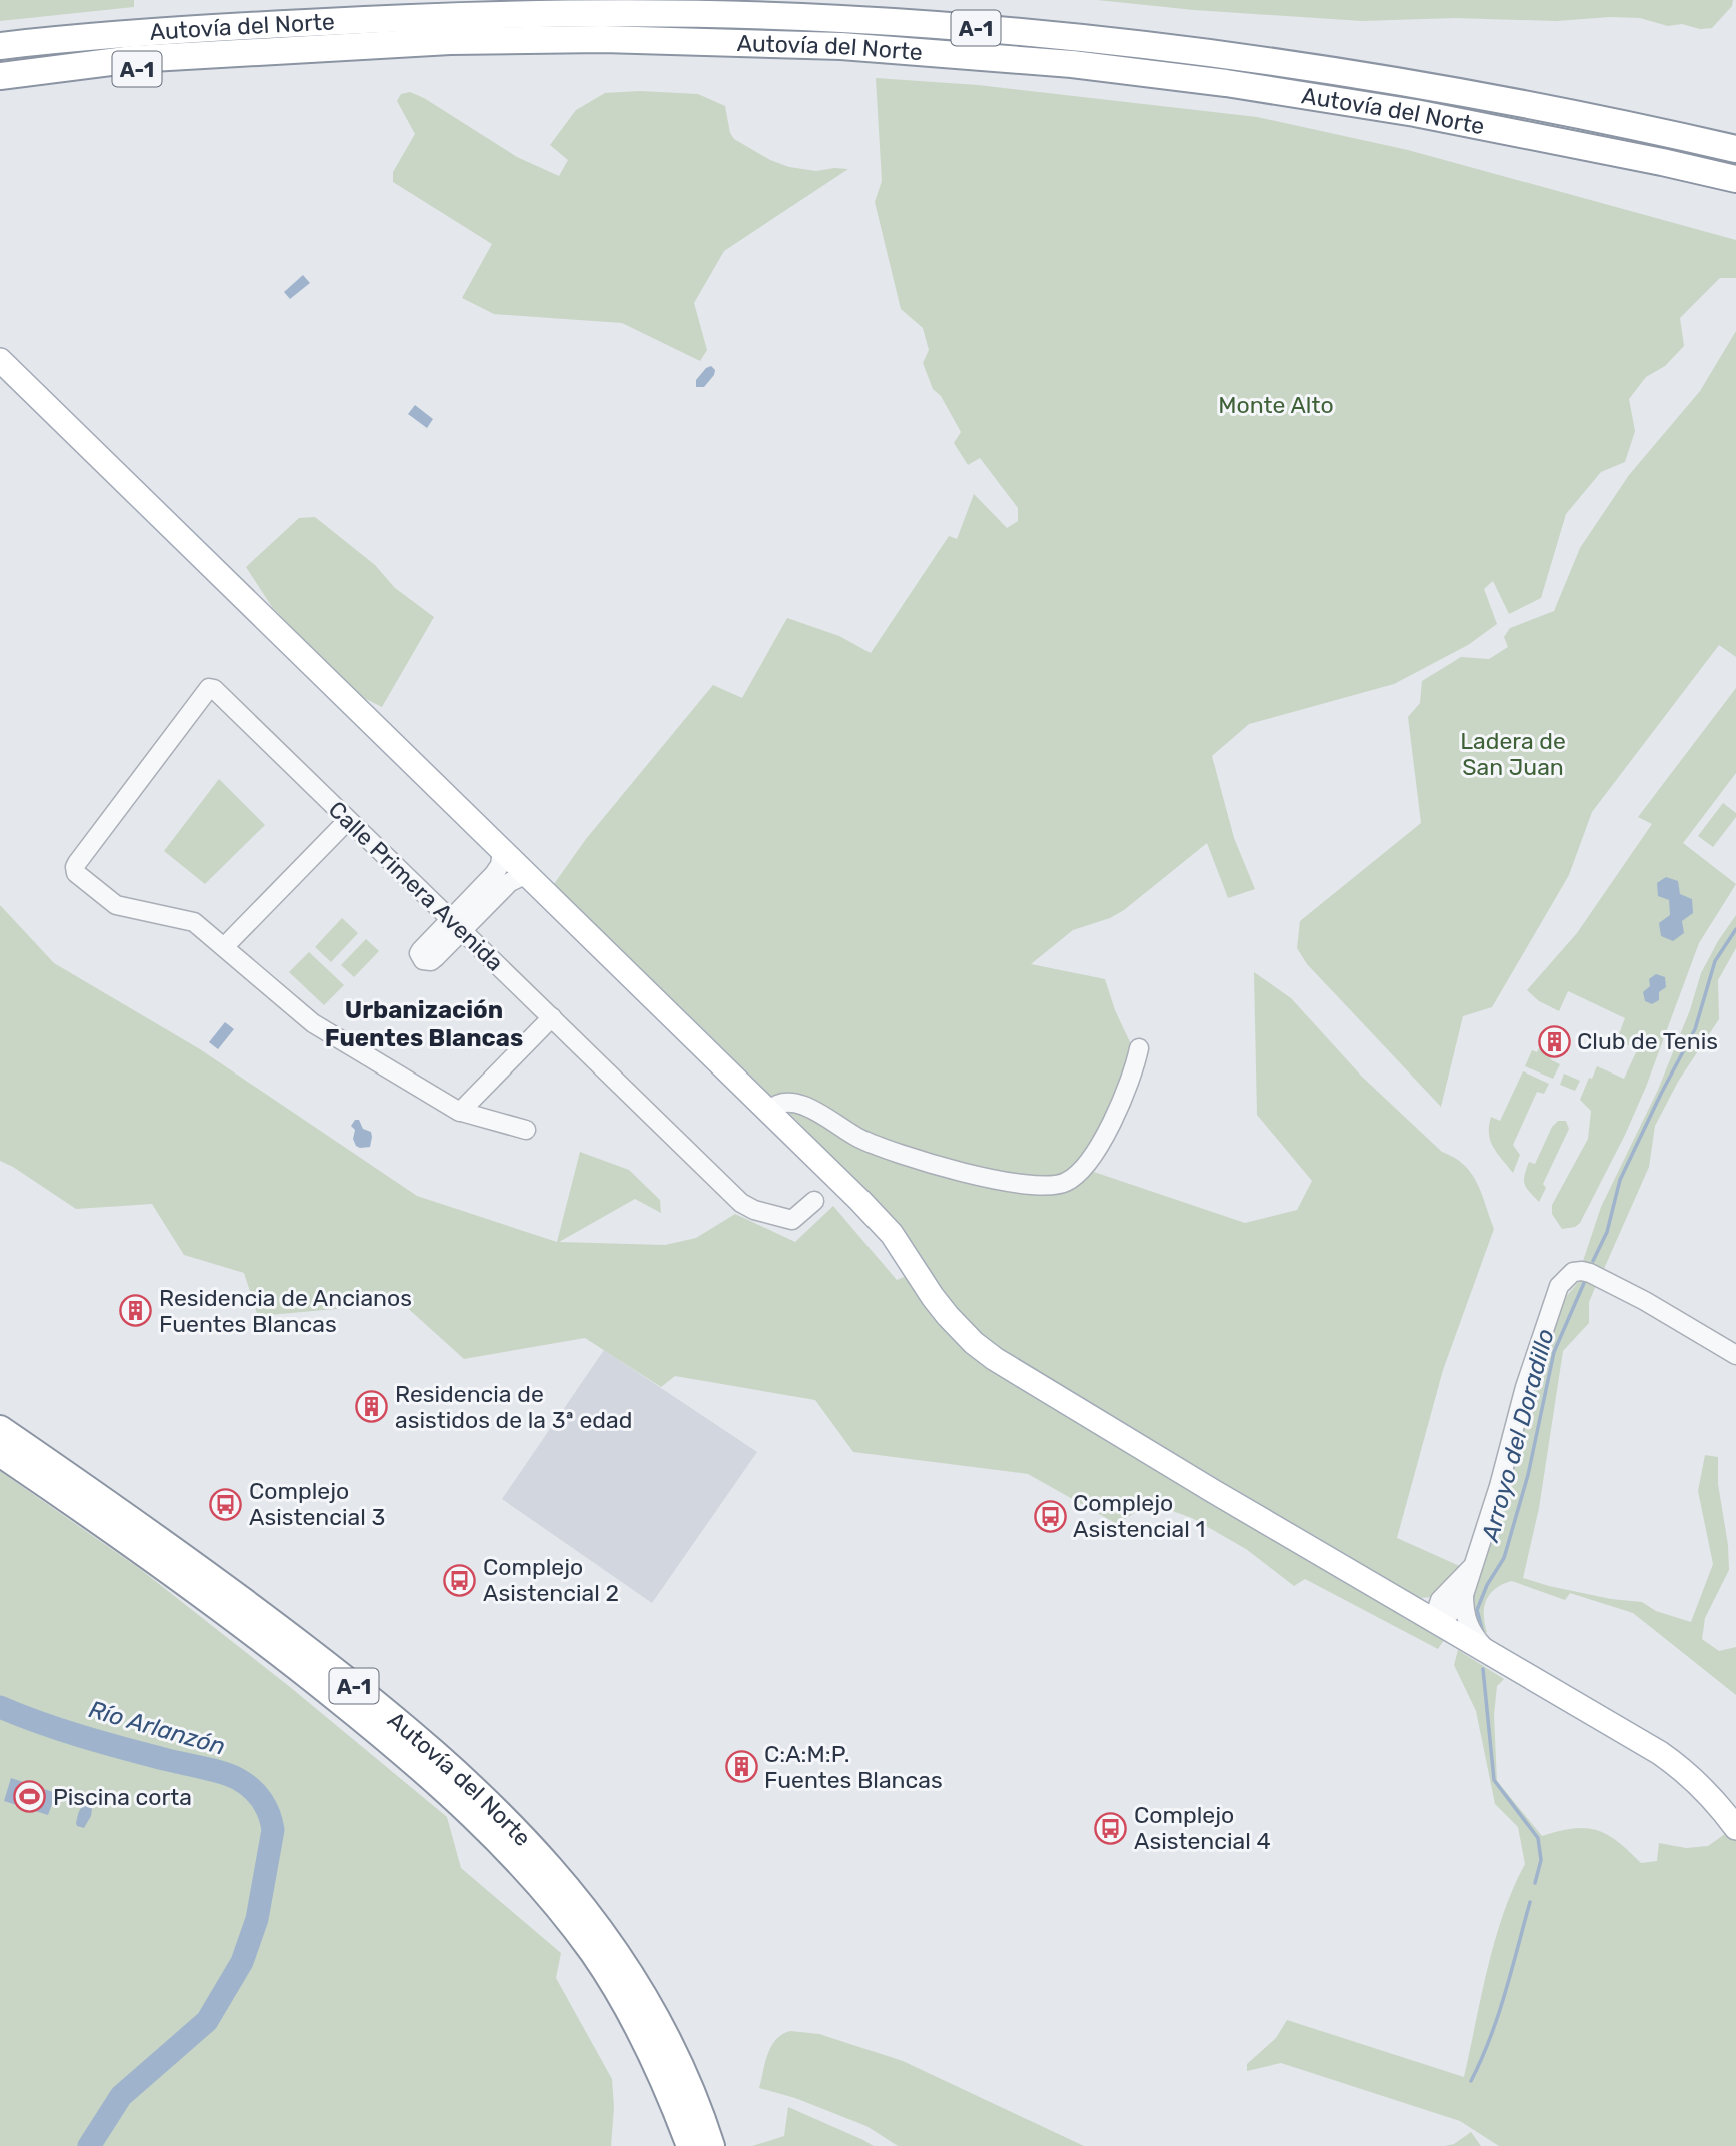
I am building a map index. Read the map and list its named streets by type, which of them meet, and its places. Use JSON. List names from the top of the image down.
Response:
{
  "streets": {
    "highway": ["Autovía del Norte", "A-1"],
    "street": ["Calle Primera Avenida"]
  },
  "crossings": [
    ["Autovía del Norte", "A-1"]
  ],
  "districts": ["Urbanización Fuentes Blancas"],
  "water": ["Arroyo del Doradillo", "Río Arlanzón"],
  "parks": ["Monte Alto", "Ladera de San Juan"],
  "places": {
    "building": [
      "Club de Tenis",
      "Residencia de Ancianos Fuentes Blancas",
      "Residencia de asistidos de la 3ª edad",
      "C:A:M:P. Fuentes Blancas"
    ],
    "bus stop": [
      "Complejo Asistencial 3",
      "Complejo Asistencial 1",
      "Complejo Asistencial 2",
      "Complejo Asistencial 4"
    ],
    "sports": ["Piscina corta"]
  }
}
